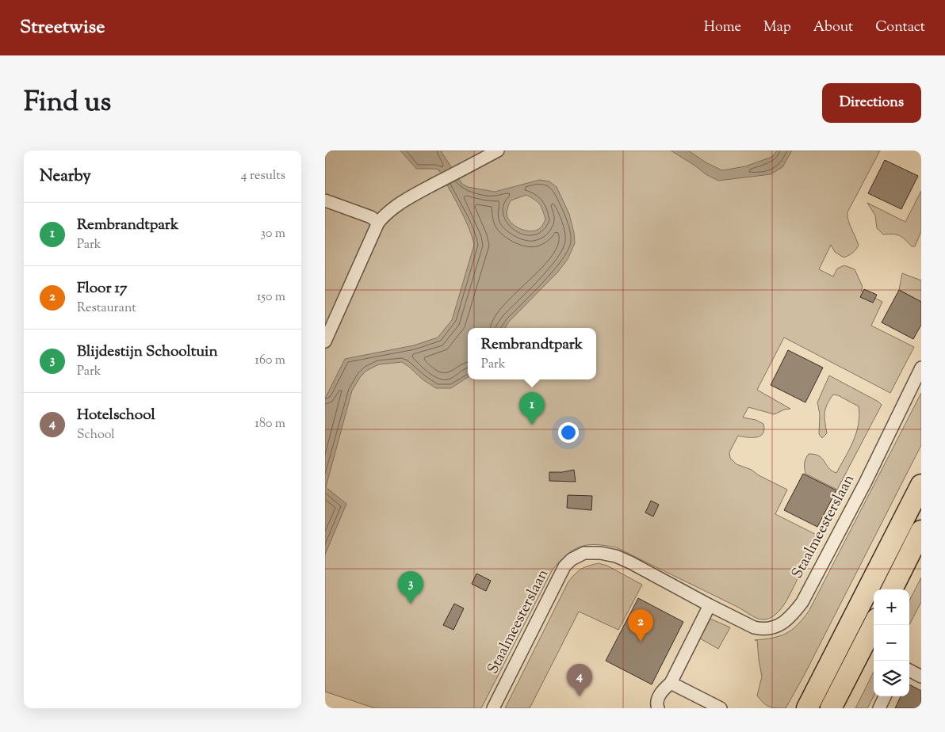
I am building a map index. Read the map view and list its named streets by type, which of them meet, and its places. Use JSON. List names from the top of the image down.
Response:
{
  "streets": {
    "street": ["Staalmeesterslaan"]
  },
  "page": {
    "header": "Streetwise",
    "nav": [
      "Home",
      "Map",
      "About",
      "Contact"
    ],
    "title": "Find us",
    "buttons": "Directions",
    "heading": ["Nearby", "4 results"],
    "list": [
      {
        "mark": "1",
        "name": "Rembrandtpark",
        "note": "Park",
        "value": "30 m"
      },
      {
        "mark": "2",
        "name": "Floor 17",
        "note": "Restaurant",
        "value": "150 m"
      },
      {
        "mark": "3",
        "name": "Blijdestijn Schooltuin",
        "note": "Park",
        "value": "160 m"
      },
      {
        "mark": "4",
        "name": "Hotelschool",
        "note": "School",
        "value": "180 m"
      }
    ],
    "popup": ["Rembrandtpark", "Park"],
    "pins": [
      "1",
      "3",
      "2",
      "4"
    ],
    "map_buttons": ["+", "−"]
  }
}
